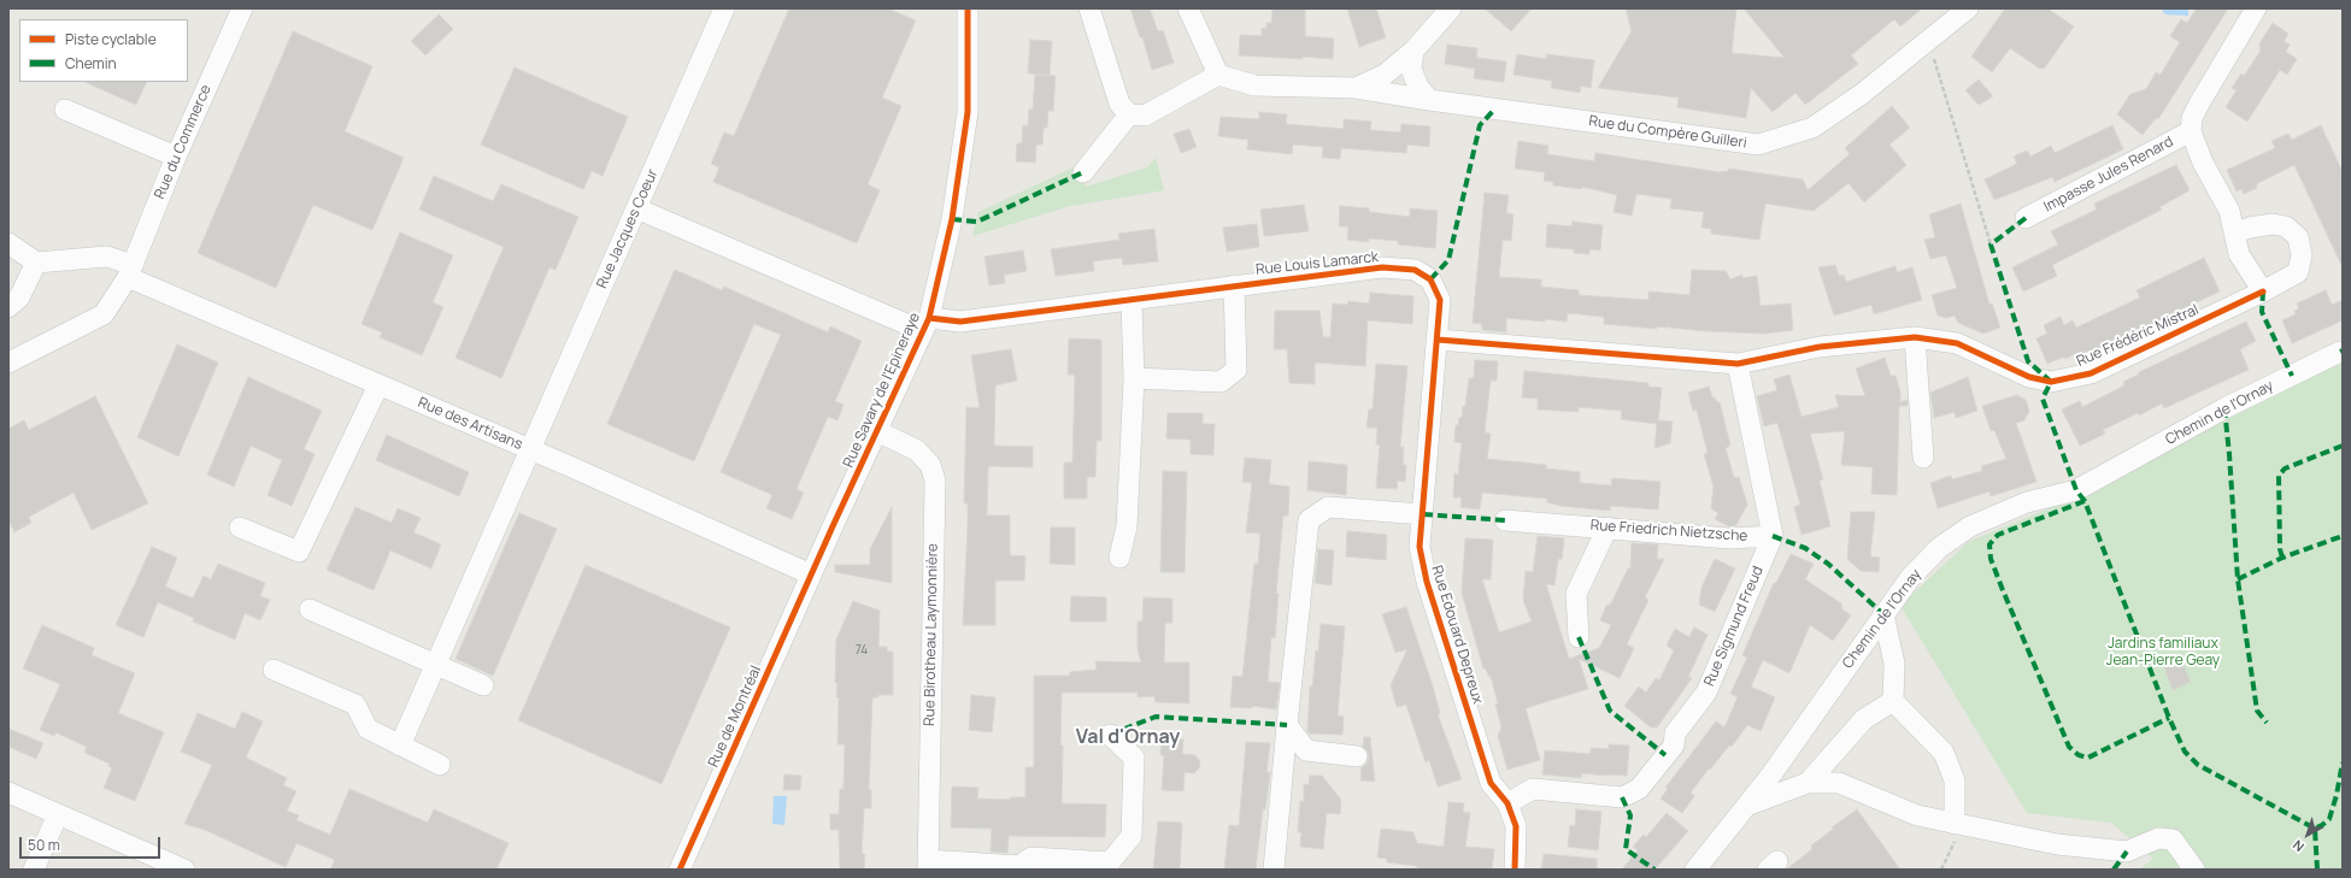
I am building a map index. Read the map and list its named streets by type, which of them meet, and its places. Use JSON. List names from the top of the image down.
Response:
{
  "streets": {
    "street": [
      "Rue du Compère Guilleri",
      "Rue du Commerce",
      "Impasse Jules Renard",
      "Rue Jacques Coeur",
      "Rue Louis Lamarck",
      "Rue Frédéric Mistral",
      "Rue Savary de l'Epineraye",
      "Chemin de l'Ornay",
      "Rue des Artisans",
      "Rue Friedrich Nietzsche",
      "Rue Sigmund Freud",
      "Rue Birotheau Laymonnière",
      "Rue Edouard Depreux",
      "Rue de Montréal"
    ]
  },
  "crossings": [
    ["Rue du Commerce", "Rue des Artisans"],
    ["Rue Jacques Coeur", "Rue Louis Lamarck"],
    ["Rue Jacques Coeur", "Rue des Artisans"],
    ["Rue Louis Lamarck", "Rue Savary de l'Epineraye"],
    ["Rue Louis Lamarck", "Rue Edouard Depreux"],
    ["Rue Savary de l'Epineraye", "Rue des Artisans"],
    ["Rue Savary de l'Epineraye", "Rue Birotheau Laymonnière"],
    ["Rue Savary de l'Epineraye", "Rue de Montréal"],
    ["Rue des Artisans", "Rue de Montréal"],
    ["Rue Friedrich Nietzsche", "Rue Sigmund Freud"],
    ["Rue Sigmund Freud", "Rue Edouard Depreux"]
  ],
  "districts": ["Val d'Ornay"],
  "parks": ["Jardins familiaux Jean-Pierre Geay"],
  "house_numbers": ["74"],
  "legend": ["Piste cyclable", "Chemin"],
  "scale_bar": "50 m",
  "north": "bottom left"
}
